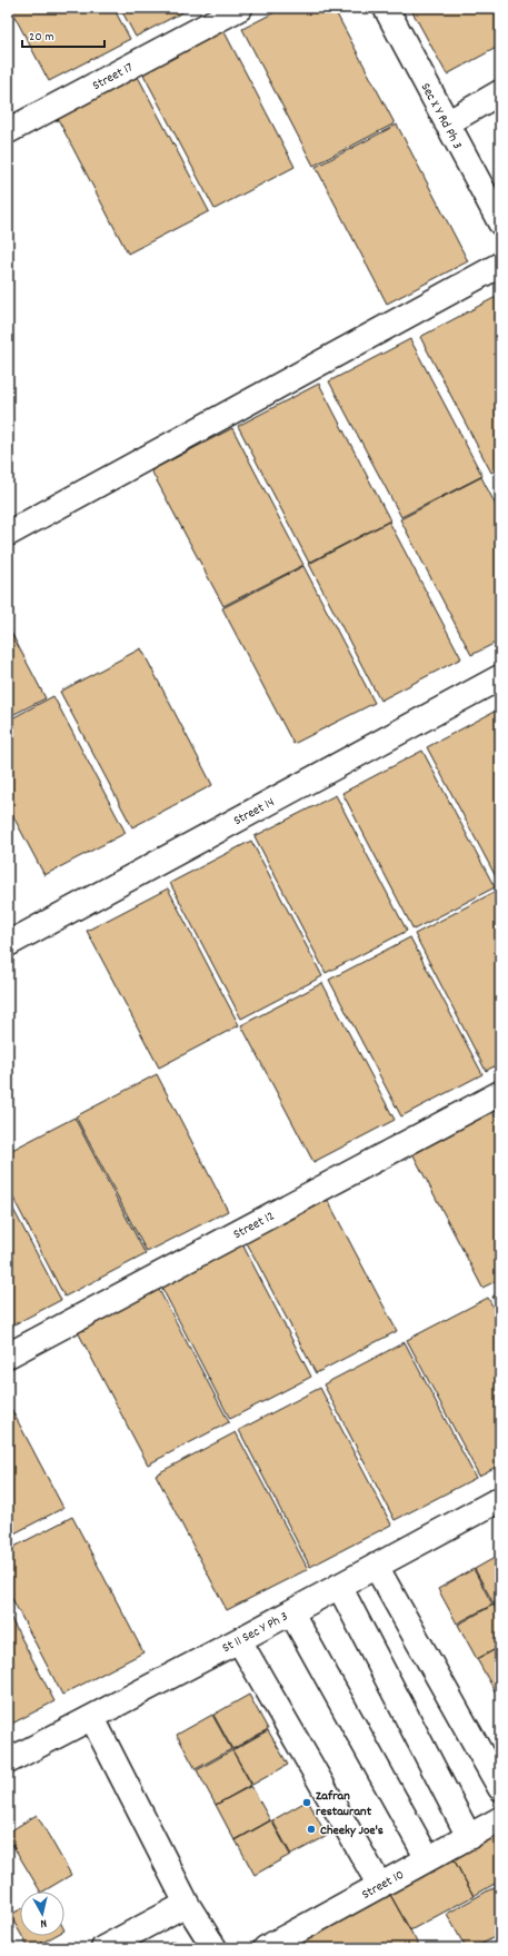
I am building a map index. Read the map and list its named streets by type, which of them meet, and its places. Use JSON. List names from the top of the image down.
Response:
{
  "streets": {
    "street": [
      "Street 17",
      "Sec X Y Rd Ph 3",
      "Street 14",
      "Street 12",
      "St 11 Sec Y Ph 3",
      "Street 10"
    ]
  },
  "places": ["Zafran restaurant", "Cheeky Joe's"],
  "scale_bar": "20 m",
  "north": "bottom"
}
